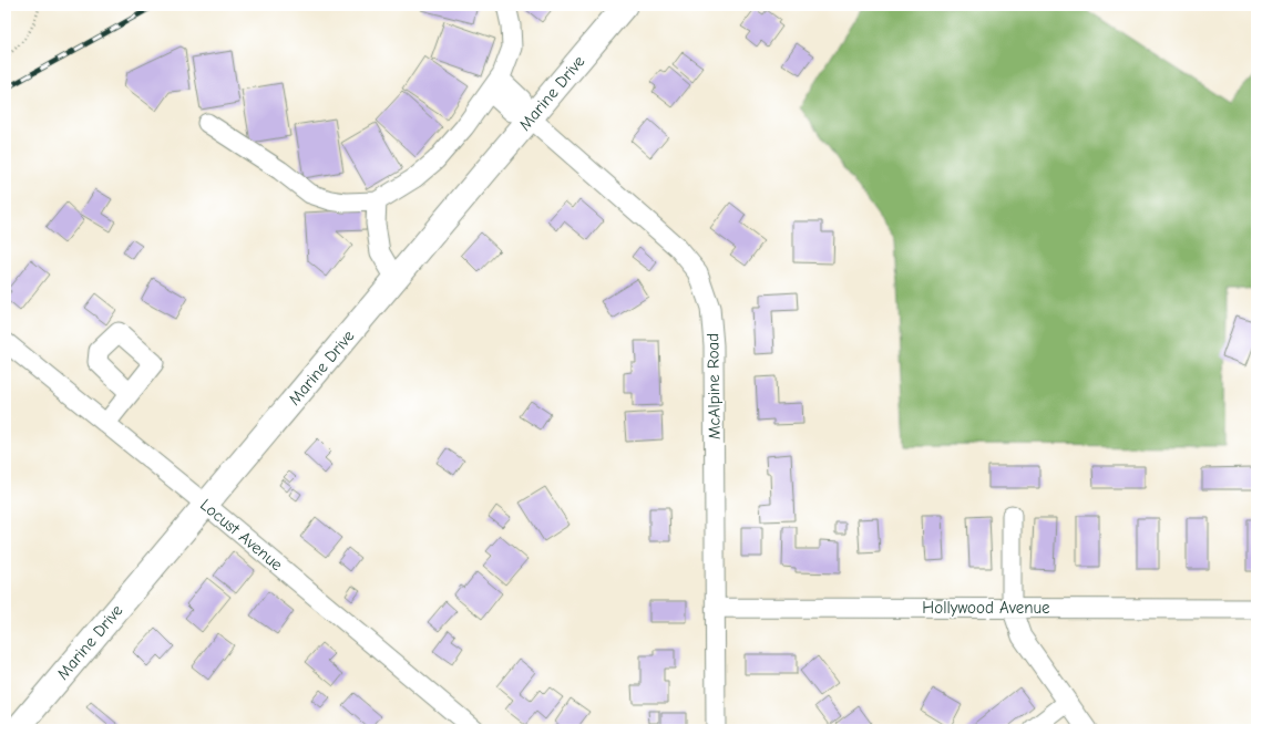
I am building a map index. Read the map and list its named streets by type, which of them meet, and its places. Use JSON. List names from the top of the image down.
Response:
{
  "streets": {
    "main road": ["Marine Drive"],
    "street": ["McAlpine Road", "Locust Avenue", "Hollywood Avenue"]
  },
  "crossings": [
    ["Marine Drive", "McAlpine Road"],
    ["Marine Drive", "Locust Avenue"],
    ["McAlpine Road", "Hollywood Avenue"]
  ]
}
